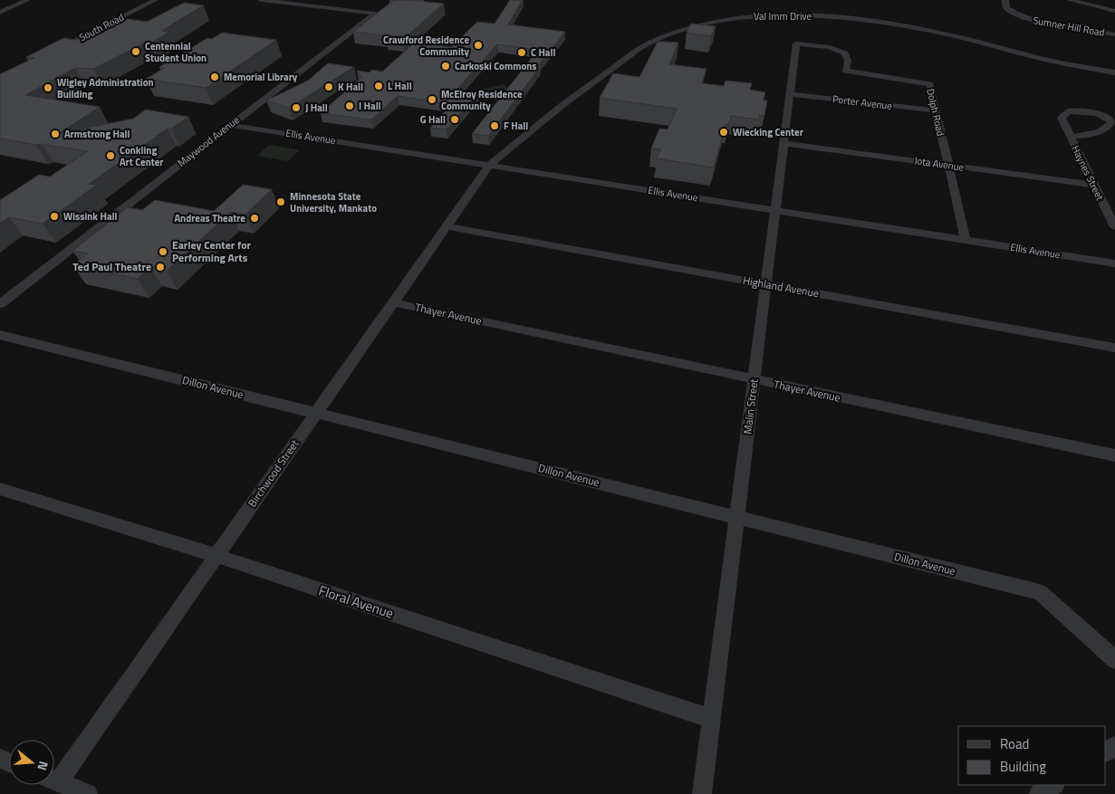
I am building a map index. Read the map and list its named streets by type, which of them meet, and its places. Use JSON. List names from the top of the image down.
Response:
{
  "streets": {
    "street": [
      "Val Imm Drive",
      "Sumner Hill Road",
      "South Road",
      "Porter Avenue",
      "Dolph Road",
      "Ellis Avenue",
      "Maywood Avenue",
      "Iota Avenue",
      "Haynes Street",
      "Highland Avenue",
      "Thayer Avenue",
      "Dillon Avenue",
      "Malin Street",
      "Birchwood Street",
      "Floral Avenue"
    ]
  },
  "crossings": [
    ["Val Imm Drive", "Ellis Avenue"],
    ["Val Imm Drive", "Birchwood Street"],
    ["Porter Avenue", "Dolph Road"],
    ["Porter Avenue", "Malin Street"],
    ["Dolph Road", "Ellis Avenue"],
    ["Dolph Road", "Iota Avenue"],
    ["Dolph Road", "Malin Street"],
    ["Ellis Avenue", "Maywood Avenue"],
    ["Ellis Avenue", "Malin Street"],
    ["Ellis Avenue", "Birchwood Street"],
    ["Iota Avenue", "Haynes Street"],
    ["Iota Avenue", "Malin Street"],
    ["Highland Avenue", "Malin Street"],
    ["Highland Avenue", "Birchwood Street"],
    ["Thayer Avenue", "Malin Street"],
    ["Thayer Avenue", "Birchwood Street"],
    ["Dillon Avenue", "Malin Street"],
    ["Dillon Avenue", "Birchwood Street"],
    ["Malin Street", "Floral Avenue"],
    ["Birchwood Street", "Floral Avenue"]
  ],
  "places": [
    "Crawford Residence Community",
    "Centennial Student Union",
    "C Hall",
    "Carkoski Commons",
    "Memorial Library",
    "L Hall",
    "K Hall",
    "Wigley Administration Building",
    "McElroy Residence Community",
    "I Hall",
    "J Hall",
    "G Hall",
    "F Hall",
    "Wiecking Center",
    "Armstrong Hall",
    "Conkling Art Center",
    "Minnesota State University, Mankato",
    "Wissink Hall",
    "Andreas Theatre",
    "Earley Center for Performing Arts",
    "Ted Paul Theatre"
  ],
  "legend": ["Road", "Building"],
  "north": "right"
}
